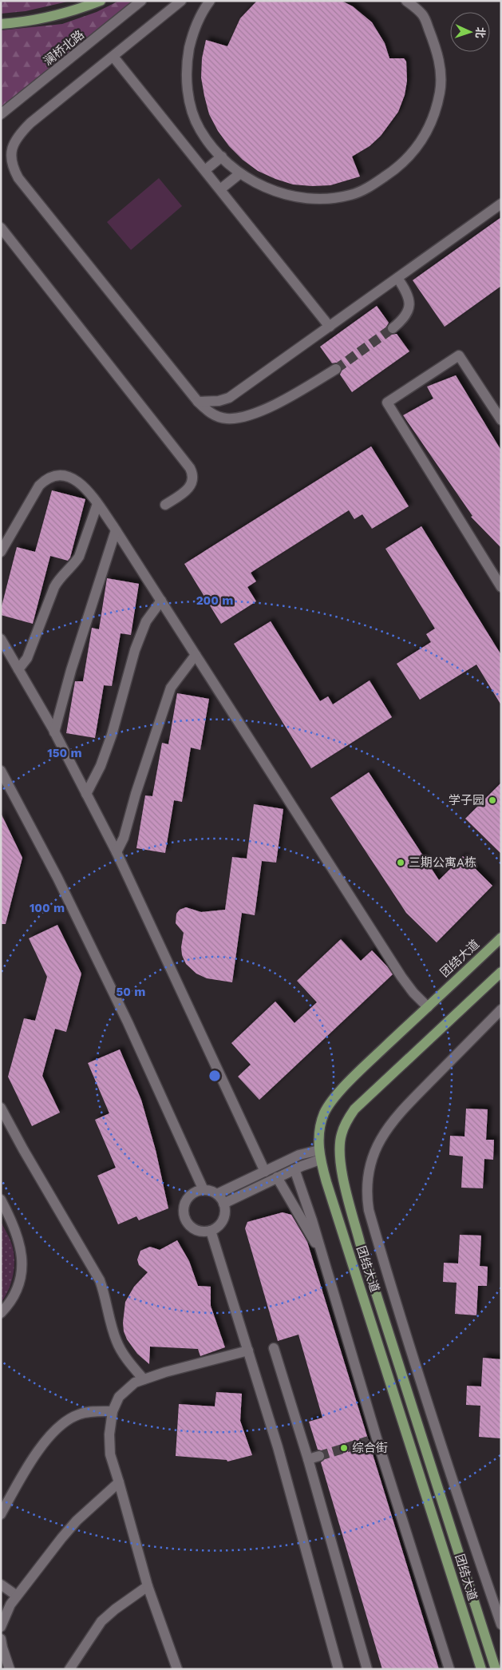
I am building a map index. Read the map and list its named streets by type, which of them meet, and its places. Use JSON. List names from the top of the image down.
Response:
{
  "streets": {
    "main road": ["团结大道"],
    "street": ["澜桥北路"]
  },
  "places": ["学子园", "三期公寓A栋", "综合街"],
  "north": "right",
  "rings": [
    "200 m",
    "150 m",
    "100 m",
    "50 m"
  ]
}
